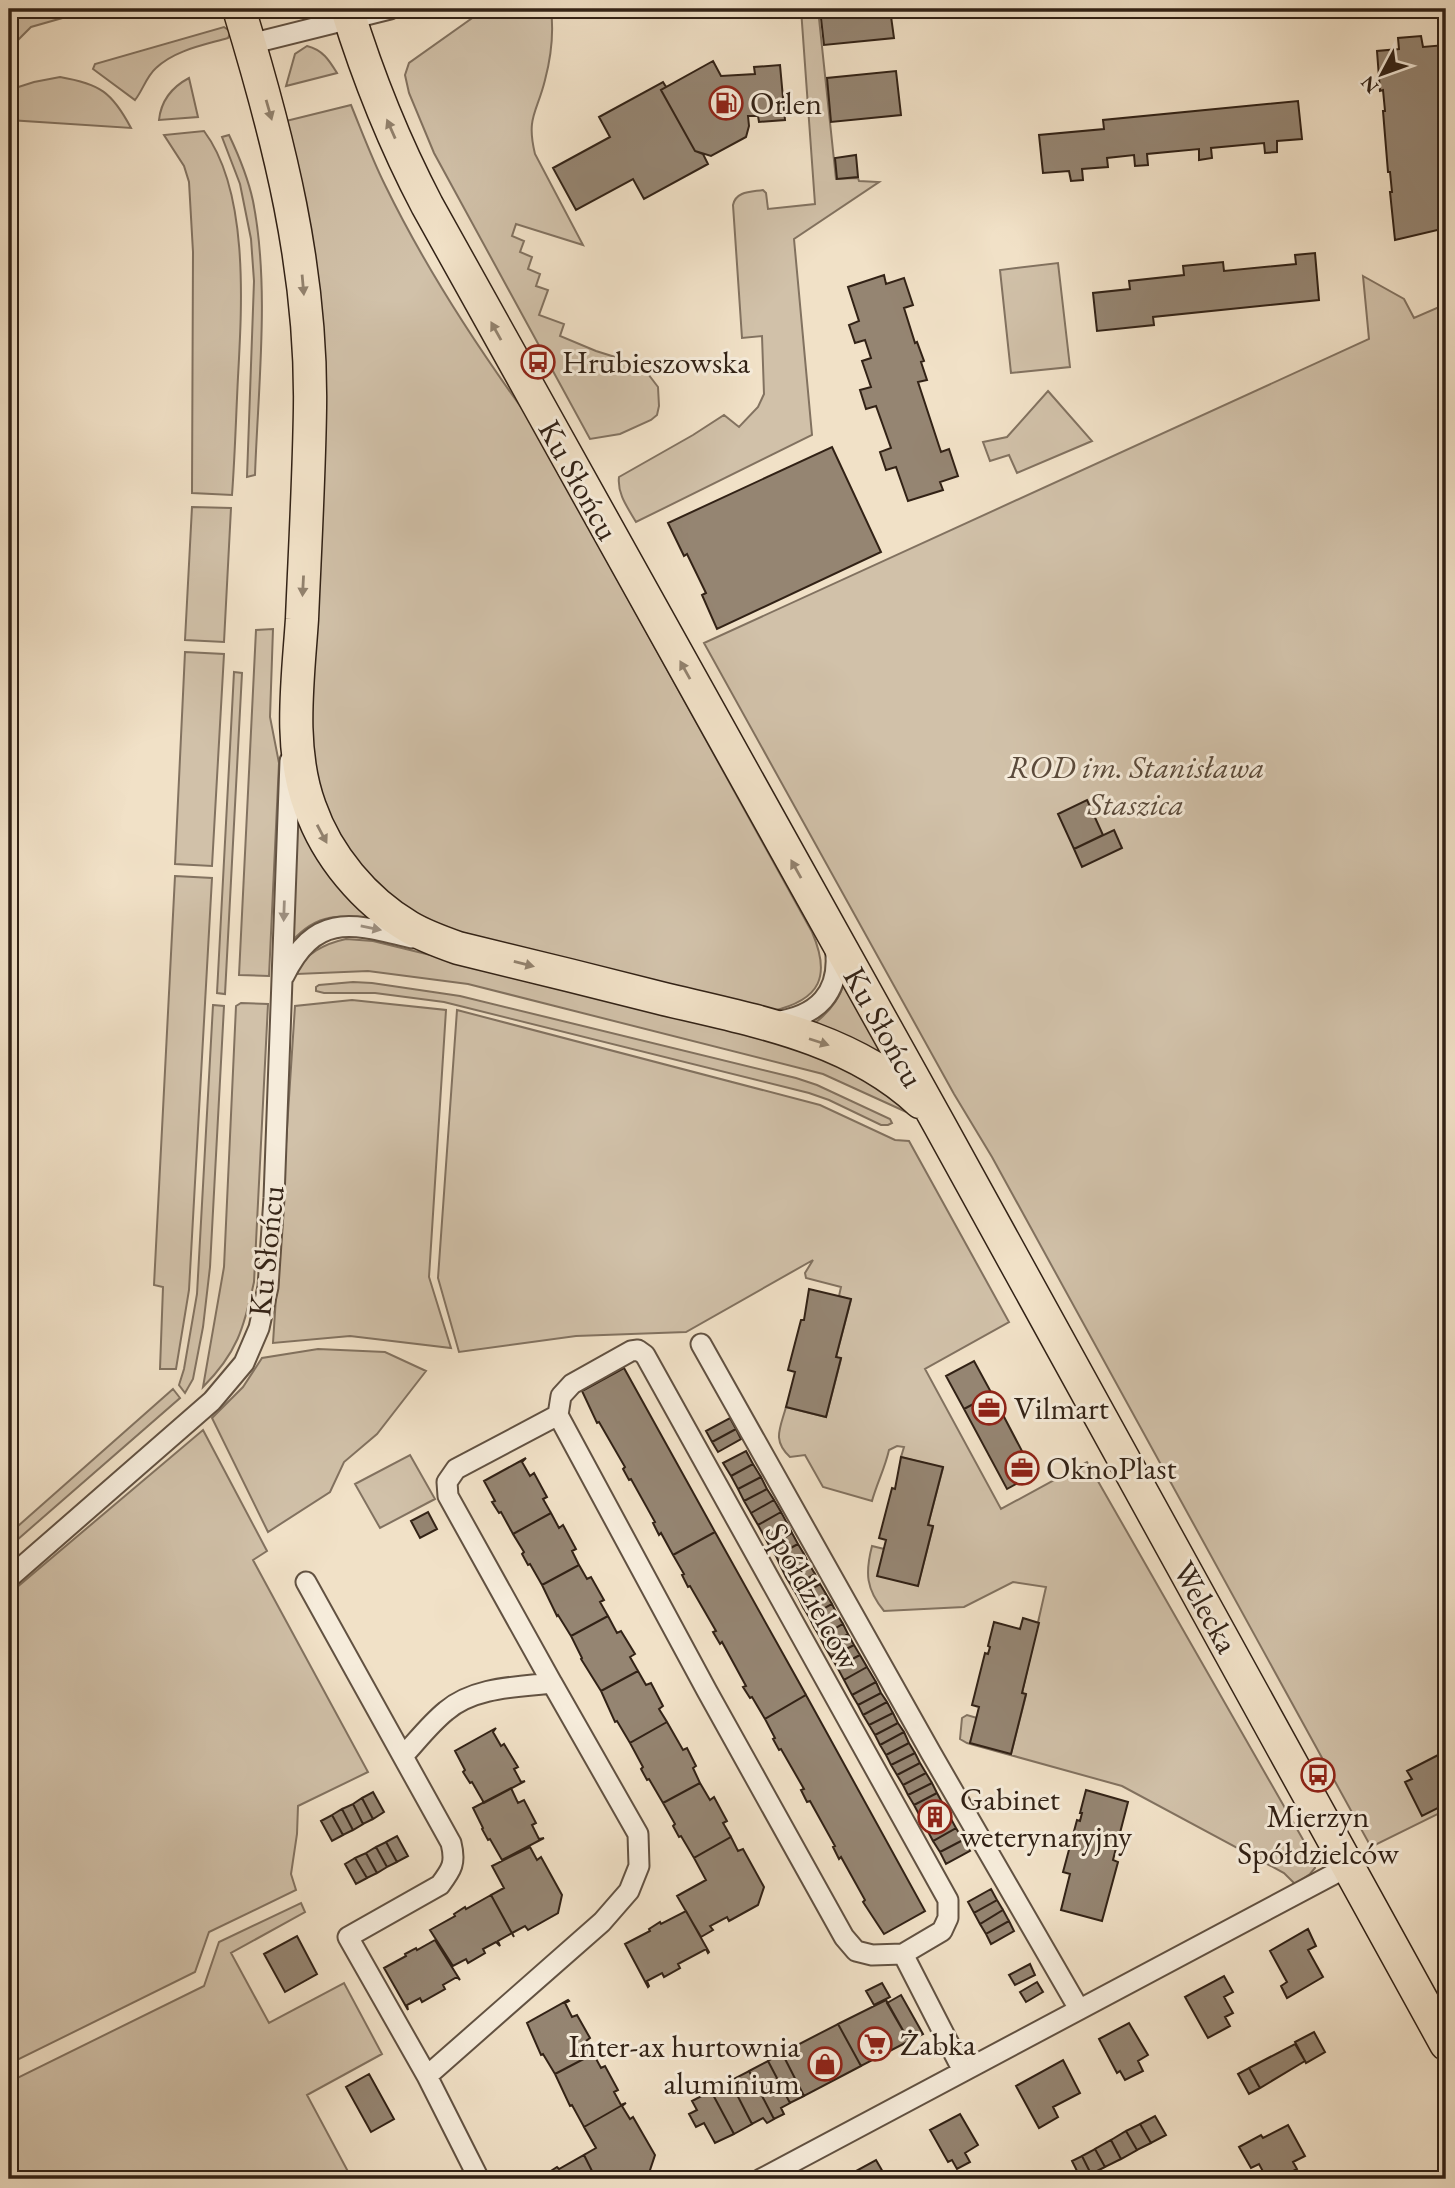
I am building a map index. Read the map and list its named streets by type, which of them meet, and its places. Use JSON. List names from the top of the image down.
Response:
{
  "streets": {
    "main road": ["Ku Słońcu", "Welecka"],
    "street": ["Spółdzielców"]
  },
  "crossings": [
    ["Ku Słońcu", "Welecka"]
  ],
  "parks": ["ROD im. Stanisława Staszica"],
  "places": {
    "fuel station": ["Orlen"],
    "bus stop": ["Hrubieszowska", "Mierzyn Spółdzielców"],
    "office": ["Vilmart", "OknoPlast"],
    "building": ["Gabinet weterynaryjny"],
    "supermarket": ["Żabka"],
    "shop": ["Inter-ax hurtownia aluminium"]
  },
  "north": "bottom left"
}
